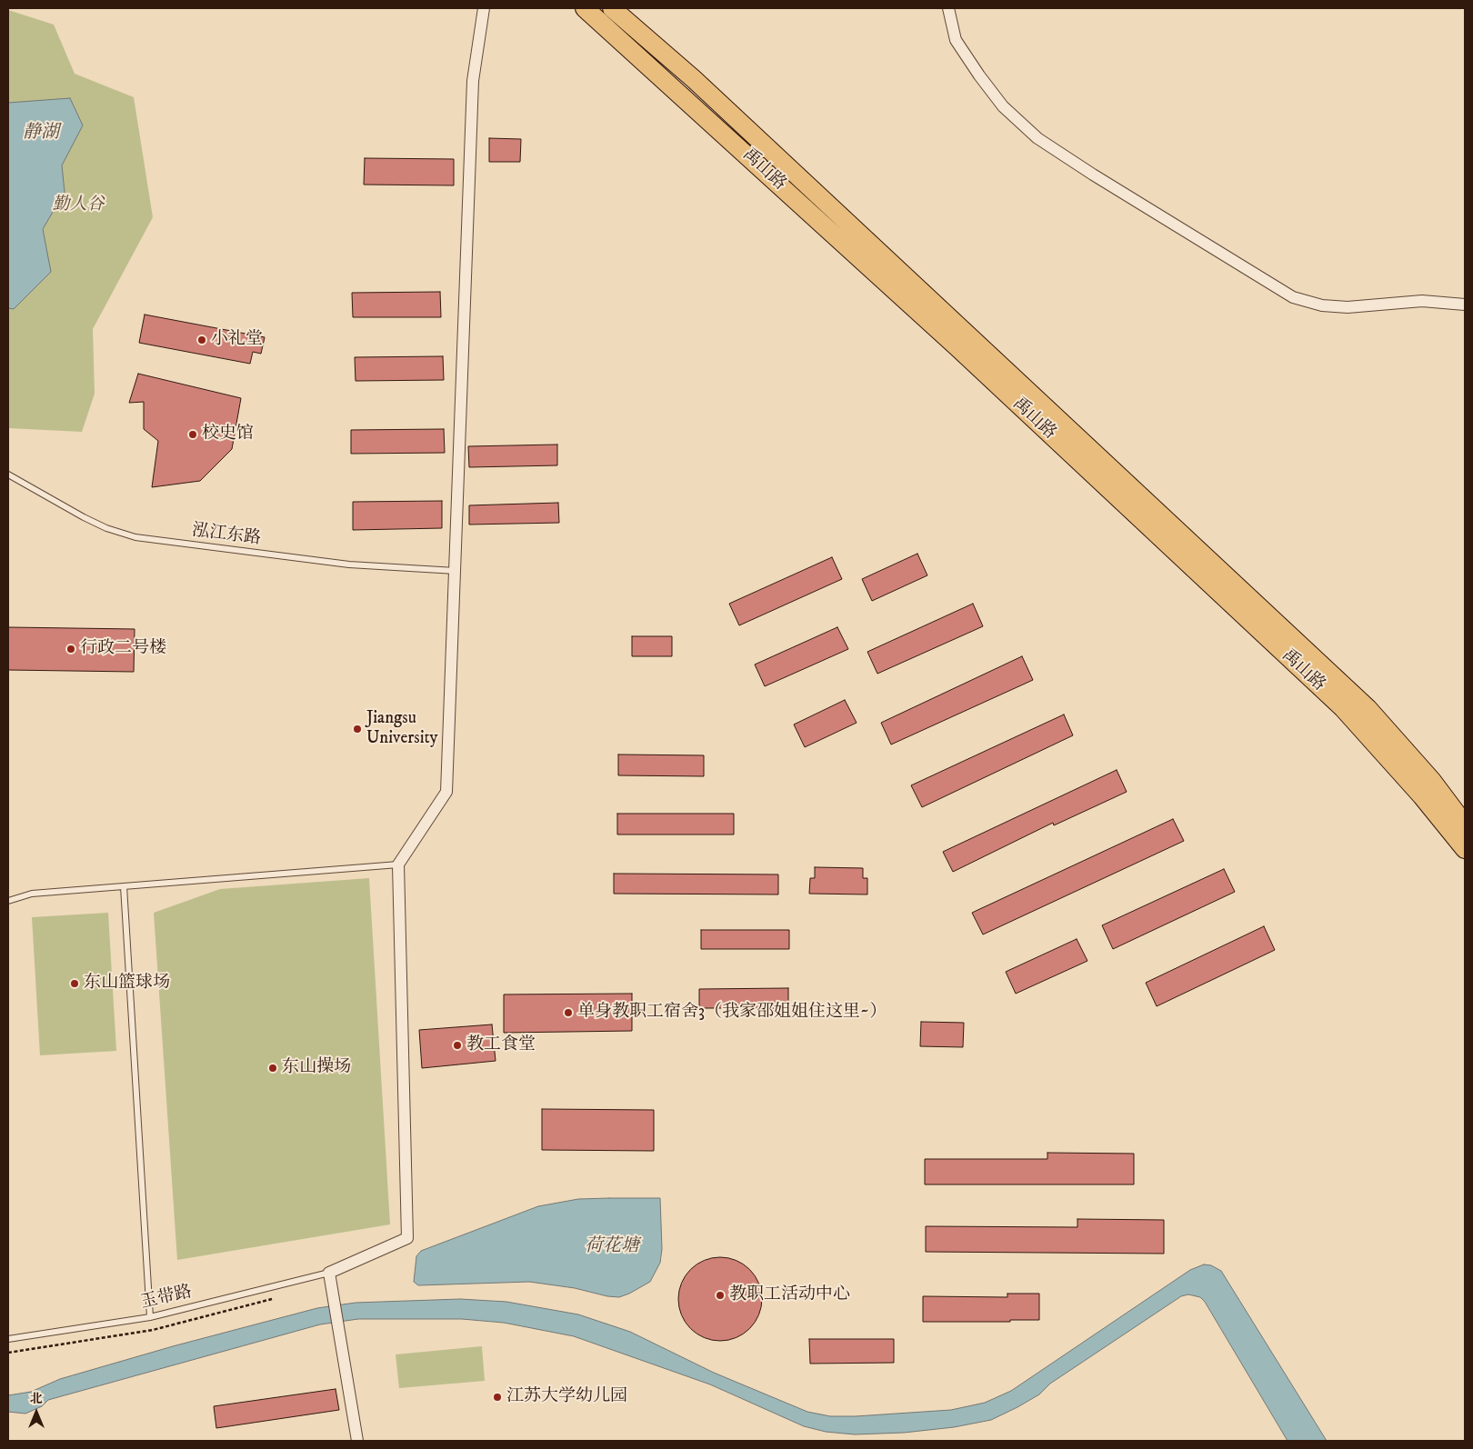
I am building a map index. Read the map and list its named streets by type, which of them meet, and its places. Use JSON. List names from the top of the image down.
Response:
{
  "streets": {
    "main road": ["禹山路"],
    "lane": ["泓江东路", "玉带路"]
  },
  "water": ["静湖", "荷花塘"],
  "parks": ["勤人谷"],
  "places": [
    "小礼堂",
    "校史馆",
    "行政二号楼",
    "Jiangsu University",
    "东山篮球场",
    "单身教职工宿舍3（我家邵姐姐住这里~）",
    "教工食堂",
    "东山操场",
    "教职工活动中心",
    "江苏大学幼儿园"
  ],
  "north": "top"
}
